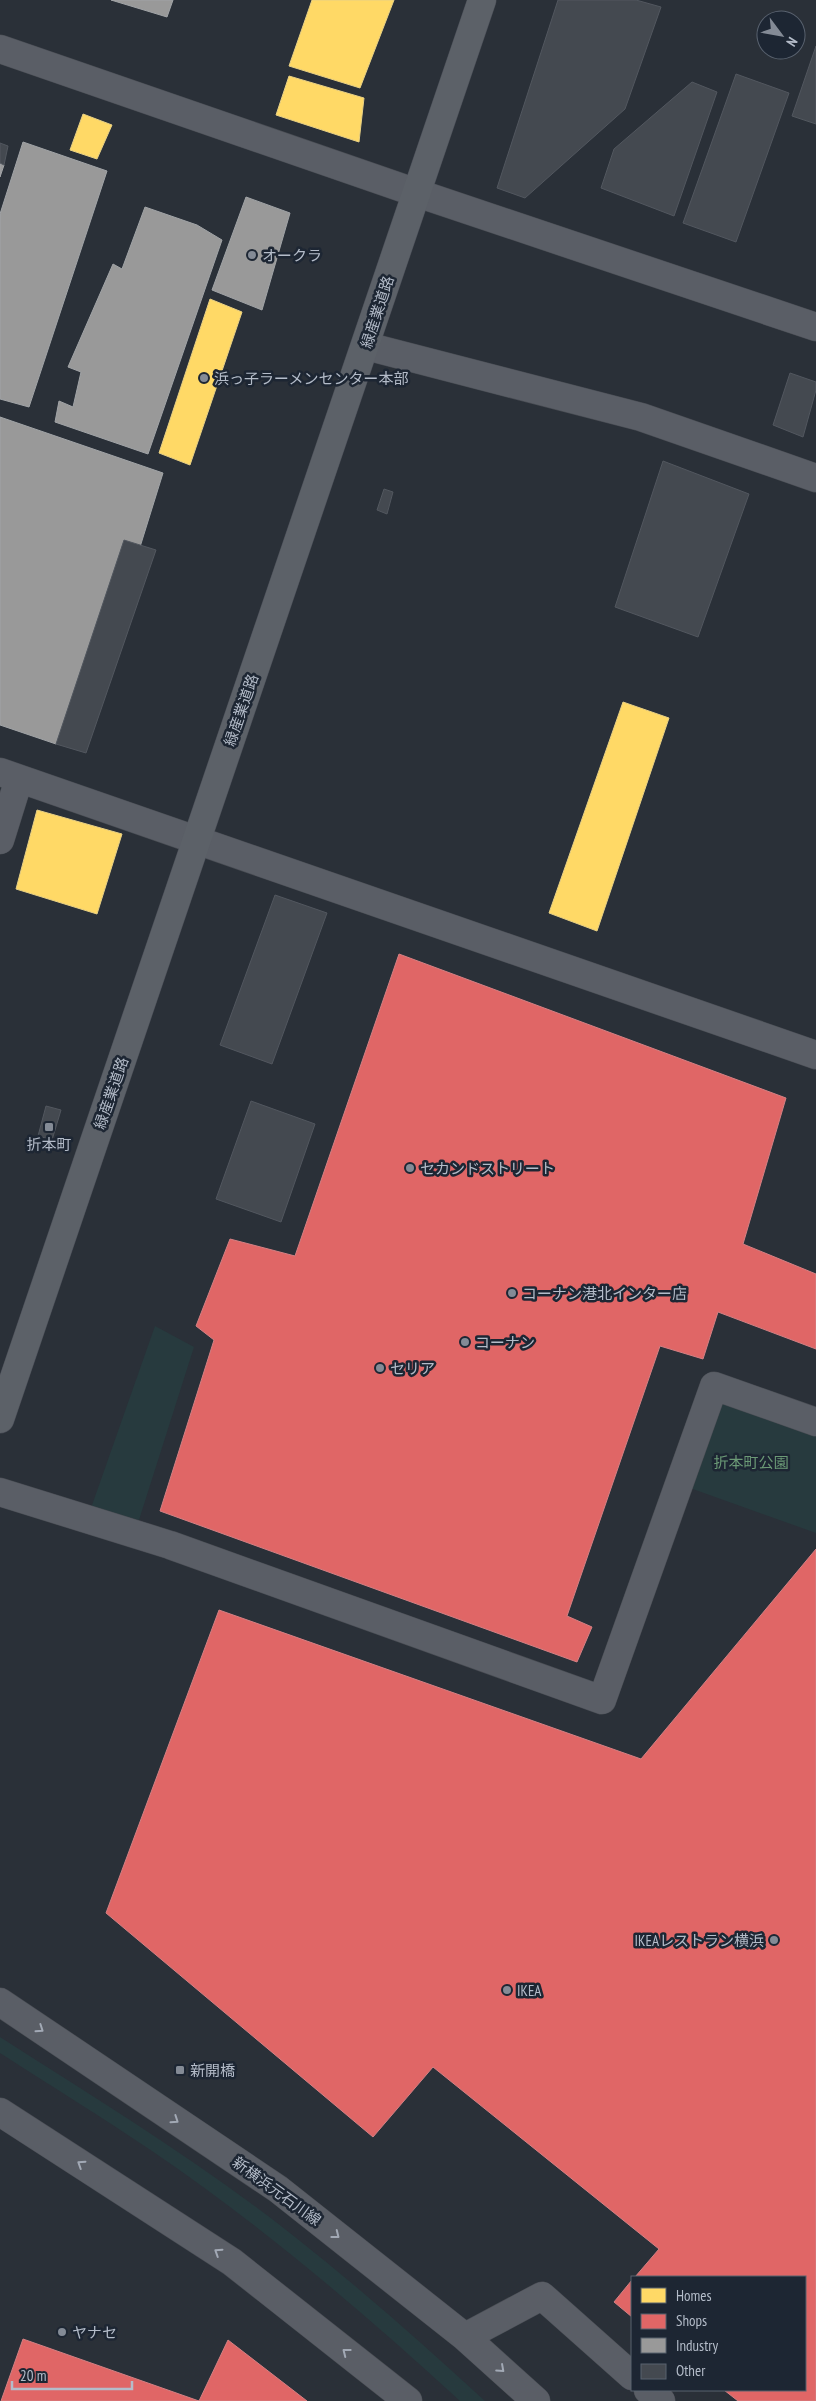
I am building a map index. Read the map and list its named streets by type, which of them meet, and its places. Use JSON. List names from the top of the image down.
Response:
{
  "streets": {
    "main road": ["緑産業道路"],
    "street": ["新横浜元石川線"]
  },
  "parks": ["折本町公園"],
  "places": {
    "other": [
      "オークラ",
      "浜っ子ラーメンセンター本部",
      "セカンドストリート",
      "コーナン港北インター店",
      "コーナン",
      "セリア",
      "IKEAレストラン横浜",
      "IKEA",
      "ヤナセ"
    ],
    "transit": ["折本町", "新開橋"]
  },
  "legend": [
    "Homes",
    "Shops",
    "Industry",
    "Other"
  ],
  "scale_bar": "20 m",
  "north": "bottom right"
}
